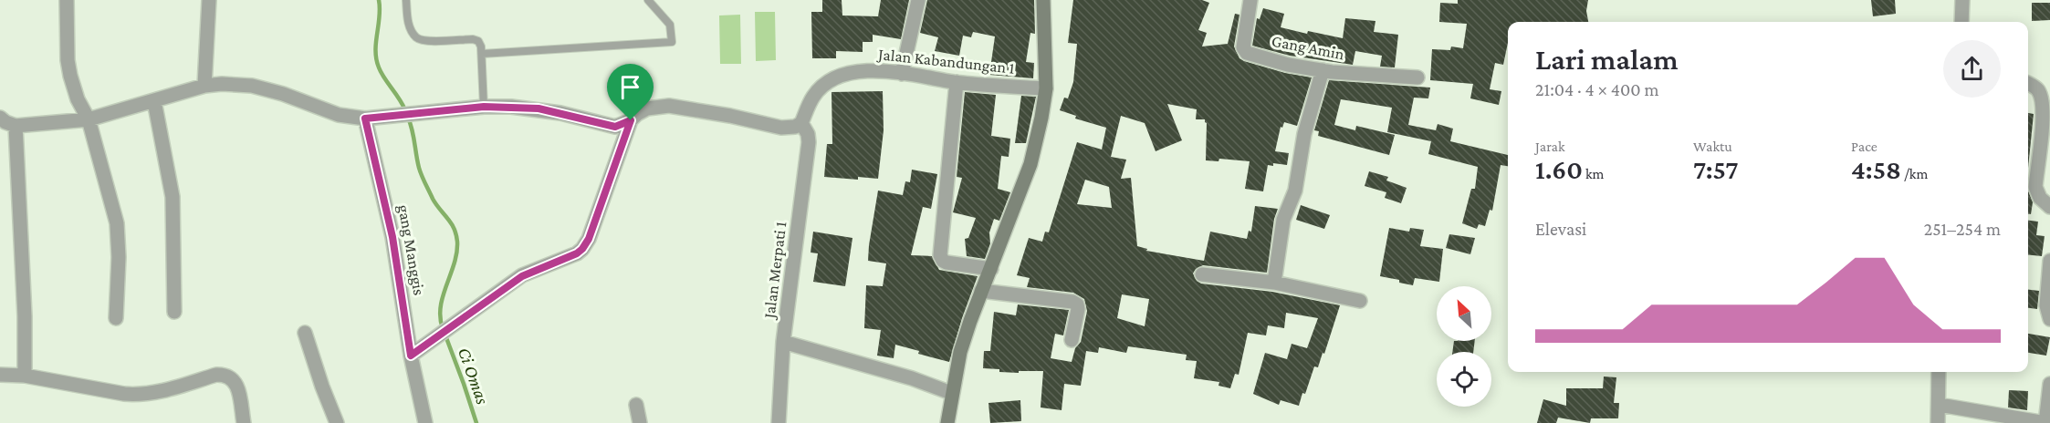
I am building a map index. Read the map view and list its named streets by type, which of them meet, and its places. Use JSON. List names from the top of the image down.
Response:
{
  "streets": {
    "street": [
      "Gang Amin",
      "Jalan Kabandungan 1",
      "gang Manggis",
      "Jalan Merpati 1"
    ]
  },
  "crossings": [
    ["Jalan Kabandungan 1", "Jalan Merpati 1"]
  ],
  "water": ["Ci Omas"],
  "north": "top left",
  "page": {
    "heading": ["Lari malam", "21:04 · 4 × 400 m"],
    "stats": [
      ["Jarak", "1.60 km"],
      ["Waktu", "7:57"],
      ["Pace", "4:58 /km"]
    ],
    "chart": ["Elevasi", "251–254 m"]
  }
}
